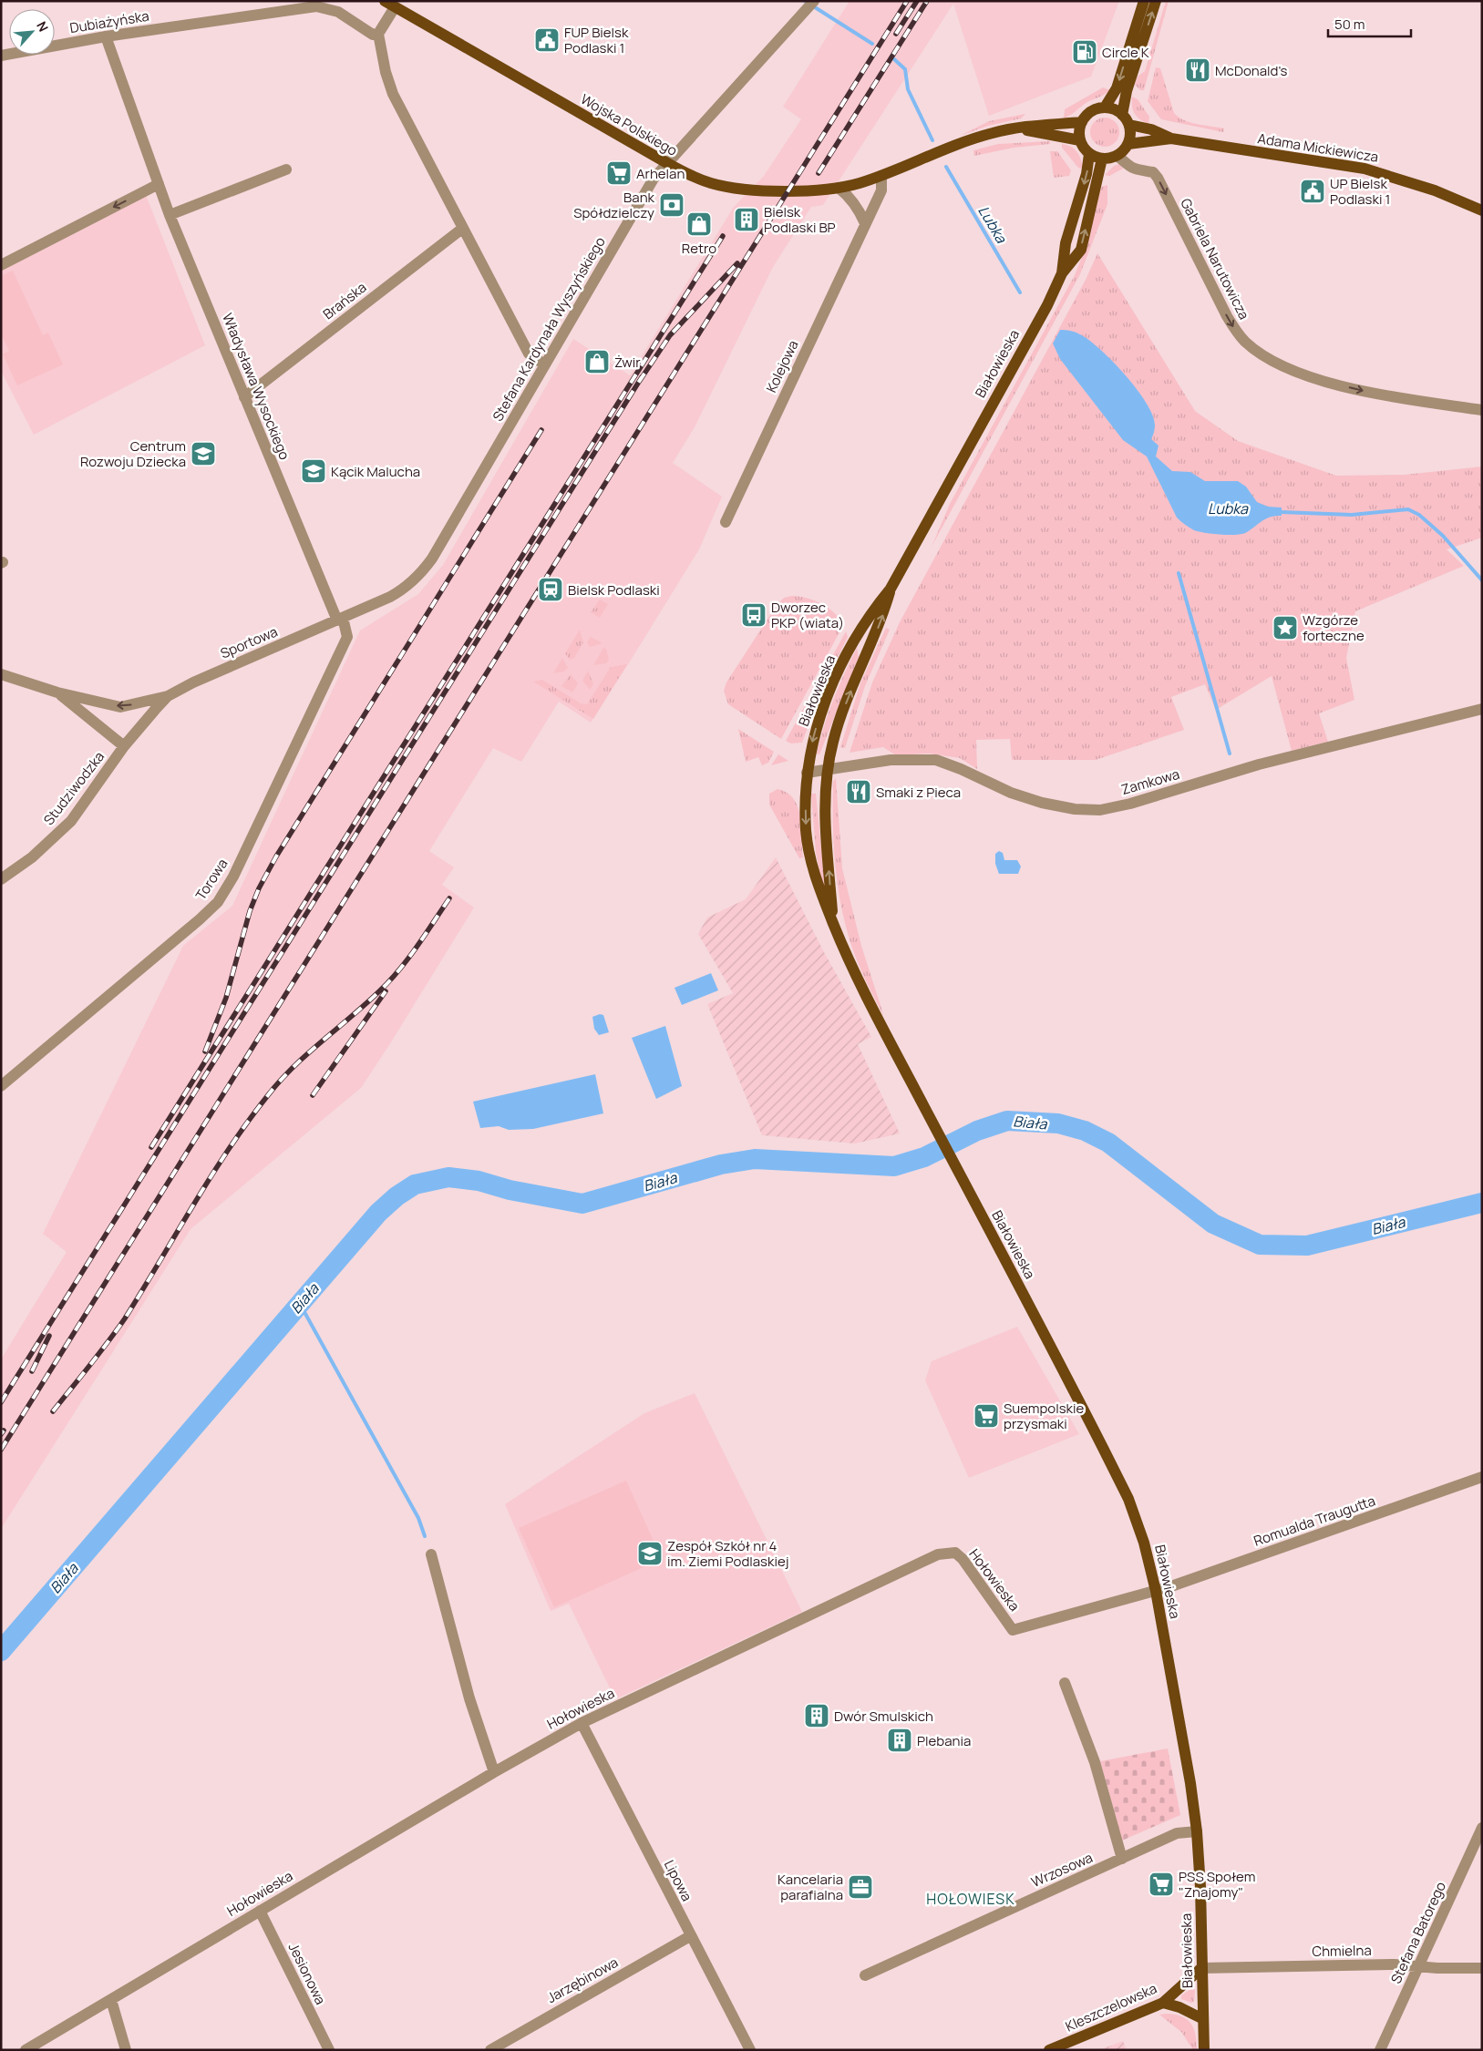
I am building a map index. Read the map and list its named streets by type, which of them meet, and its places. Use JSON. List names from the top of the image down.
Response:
{
  "streets": {
    "main road": [
      "Wojska Polskiego",
      "Adama Mickiewicza",
      "Białowieska",
      "Kleszczelowska"
    ],
    "street": [
      "Dubiażyńska",
      "Gabriela Narutowicza",
      "Brańska",
      "Stefana Kardynała Wyszyńskiego",
      "Kolejowa",
      "Władysława Wysockiego",
      "Sportowa",
      "Zamkowa",
      "Studziwodzka",
      "Torowa",
      "Romualda Traugutta",
      "Hołowieska",
      "Wrzosowa",
      "Lipowa",
      "Stefana Batorego",
      "Chmielna",
      "Jesionowa",
      "Jarzębinowa"
    ]
  },
  "crossings": [
    ["Dubiażyńska", "Władysława Wysockiego"],
    ["Wojska Polskiego", "Stefana Kardynała Wyszyńskiego"],
    ["Wojska Polskiego", "Kolejowa"],
    ["Adama Mickiewicza", "Gabriela Narutowicza"],
    ["Adama Mickiewicza", "Białowieska"],
    ["Gabriela Narutowicza", "Białowieska"],
    ["Brańska", "Władysława Wysockiego"],
    ["Stefana Kardynała Wyszyńskiego", "Władysława Wysockiego"],
    ["Stefana Kardynała Wyszyńskiego", "Sportowa"],
    ["Stefana Kardynała Wyszyńskiego", "Torowa"],
    ["Białowieska", "Zamkowa"],
    ["Białowieska", "Romualda Traugutta"],
    ["Białowieska", "Hołowieska"],
    ["Białowieska", "Wrzosowa"],
    ["Białowieska", "Chmielna"],
    ["Białowieska", "Kleszczelowska"],
    ["Władysława Wysockiego", "Sportowa"],
    ["Władysława Wysockiego", "Torowa"],
    ["Sportowa", "Studziwodzka"],
    ["Sportowa", "Torowa"],
    ["Romualda Traugutta", "Hołowieska"],
    ["Hołowieska", "Lipowa"],
    ["Hołowieska", "Jesionowa"],
    ["Lipowa", "Jarzębinowa"],
    ["Stefana Batorego", "Chmielna"],
    ["Chmielna", "Kleszczelowska"]
  ],
  "one_way": ["Gabriela Narutowicza"],
  "districts": ["HOŁOWIESK"],
  "water": ["Lubka", "Biała"],
  "places": {
    "public building": ["FUP Bielsk Podlaski 1", "UP Bielsk Podlaski 1"],
    "fuel station": ["Circle K"],
    "restaurant": ["McDonald's", "Smaki z Pieca"],
    "supermarket": ["Arhelan", "Suempolskie przysmaki", "PSS Społem \"Znajomy\""],
    "bank": ["Bank Spółdzielczy"],
    "building": ["Bielsk Podlaski BP", "Dwór Smulskich", "Plebania"],
    "shop": ["Retro", "Żwir"],
    "school or university": ["Centrum Rozwoju Dziecka", "Kącik Malucha", "Zespół Szkół nr 4 im. Ziemi Podlaskiej"],
    "station": ["Bielsk Podlaski"],
    "bus stop": ["Dworzec PKP (wiata)"],
    "place": ["Wzgórze forteczne"],
    "office": ["Kancelaria parafialna"]
  },
  "scale_bar": "50 m",
  "north": "top right"
}
